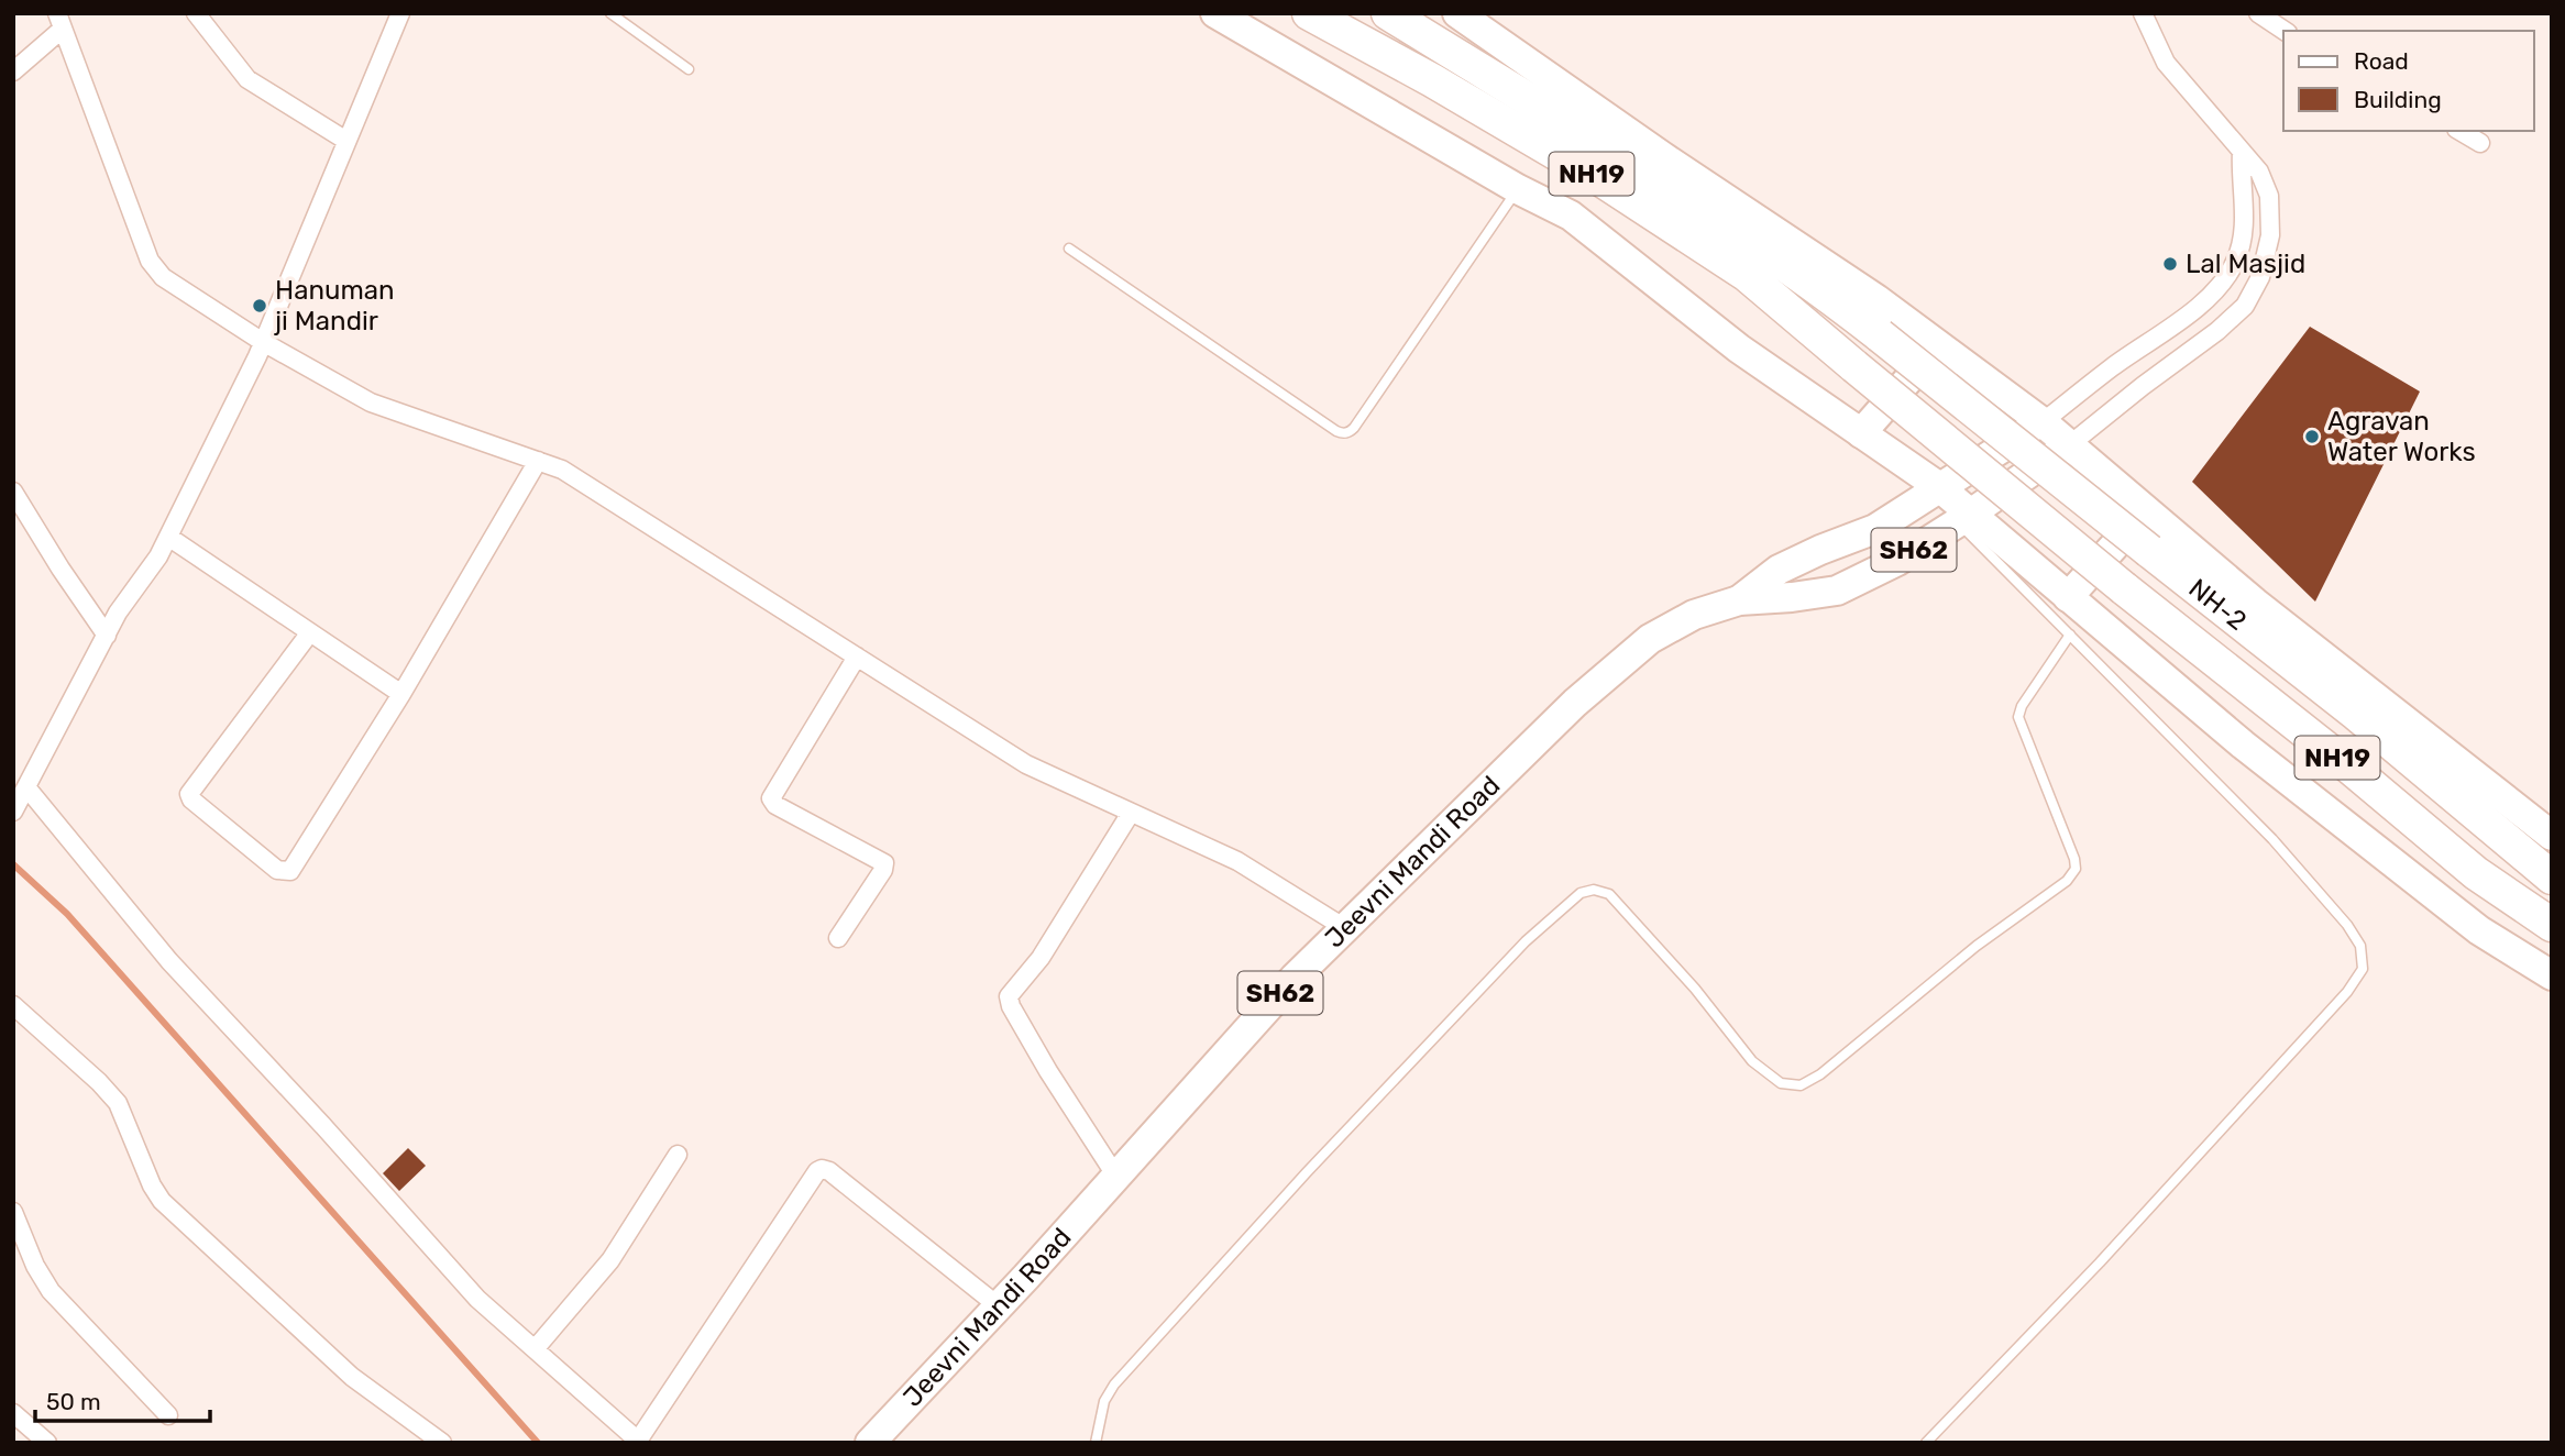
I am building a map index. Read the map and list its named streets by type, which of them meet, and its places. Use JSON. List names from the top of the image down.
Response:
{
  "streets": {
    "highway": ["NH19", "NH-2"],
    "main road": ["SH62", "Jeevni Mandi Road"]
  },
  "places": ["Lal Masjid", "Hanuman ji Mandir", "Agravan Water Works"],
  "legend": ["Road", "Building"],
  "scale_bar": "50 m"
}
